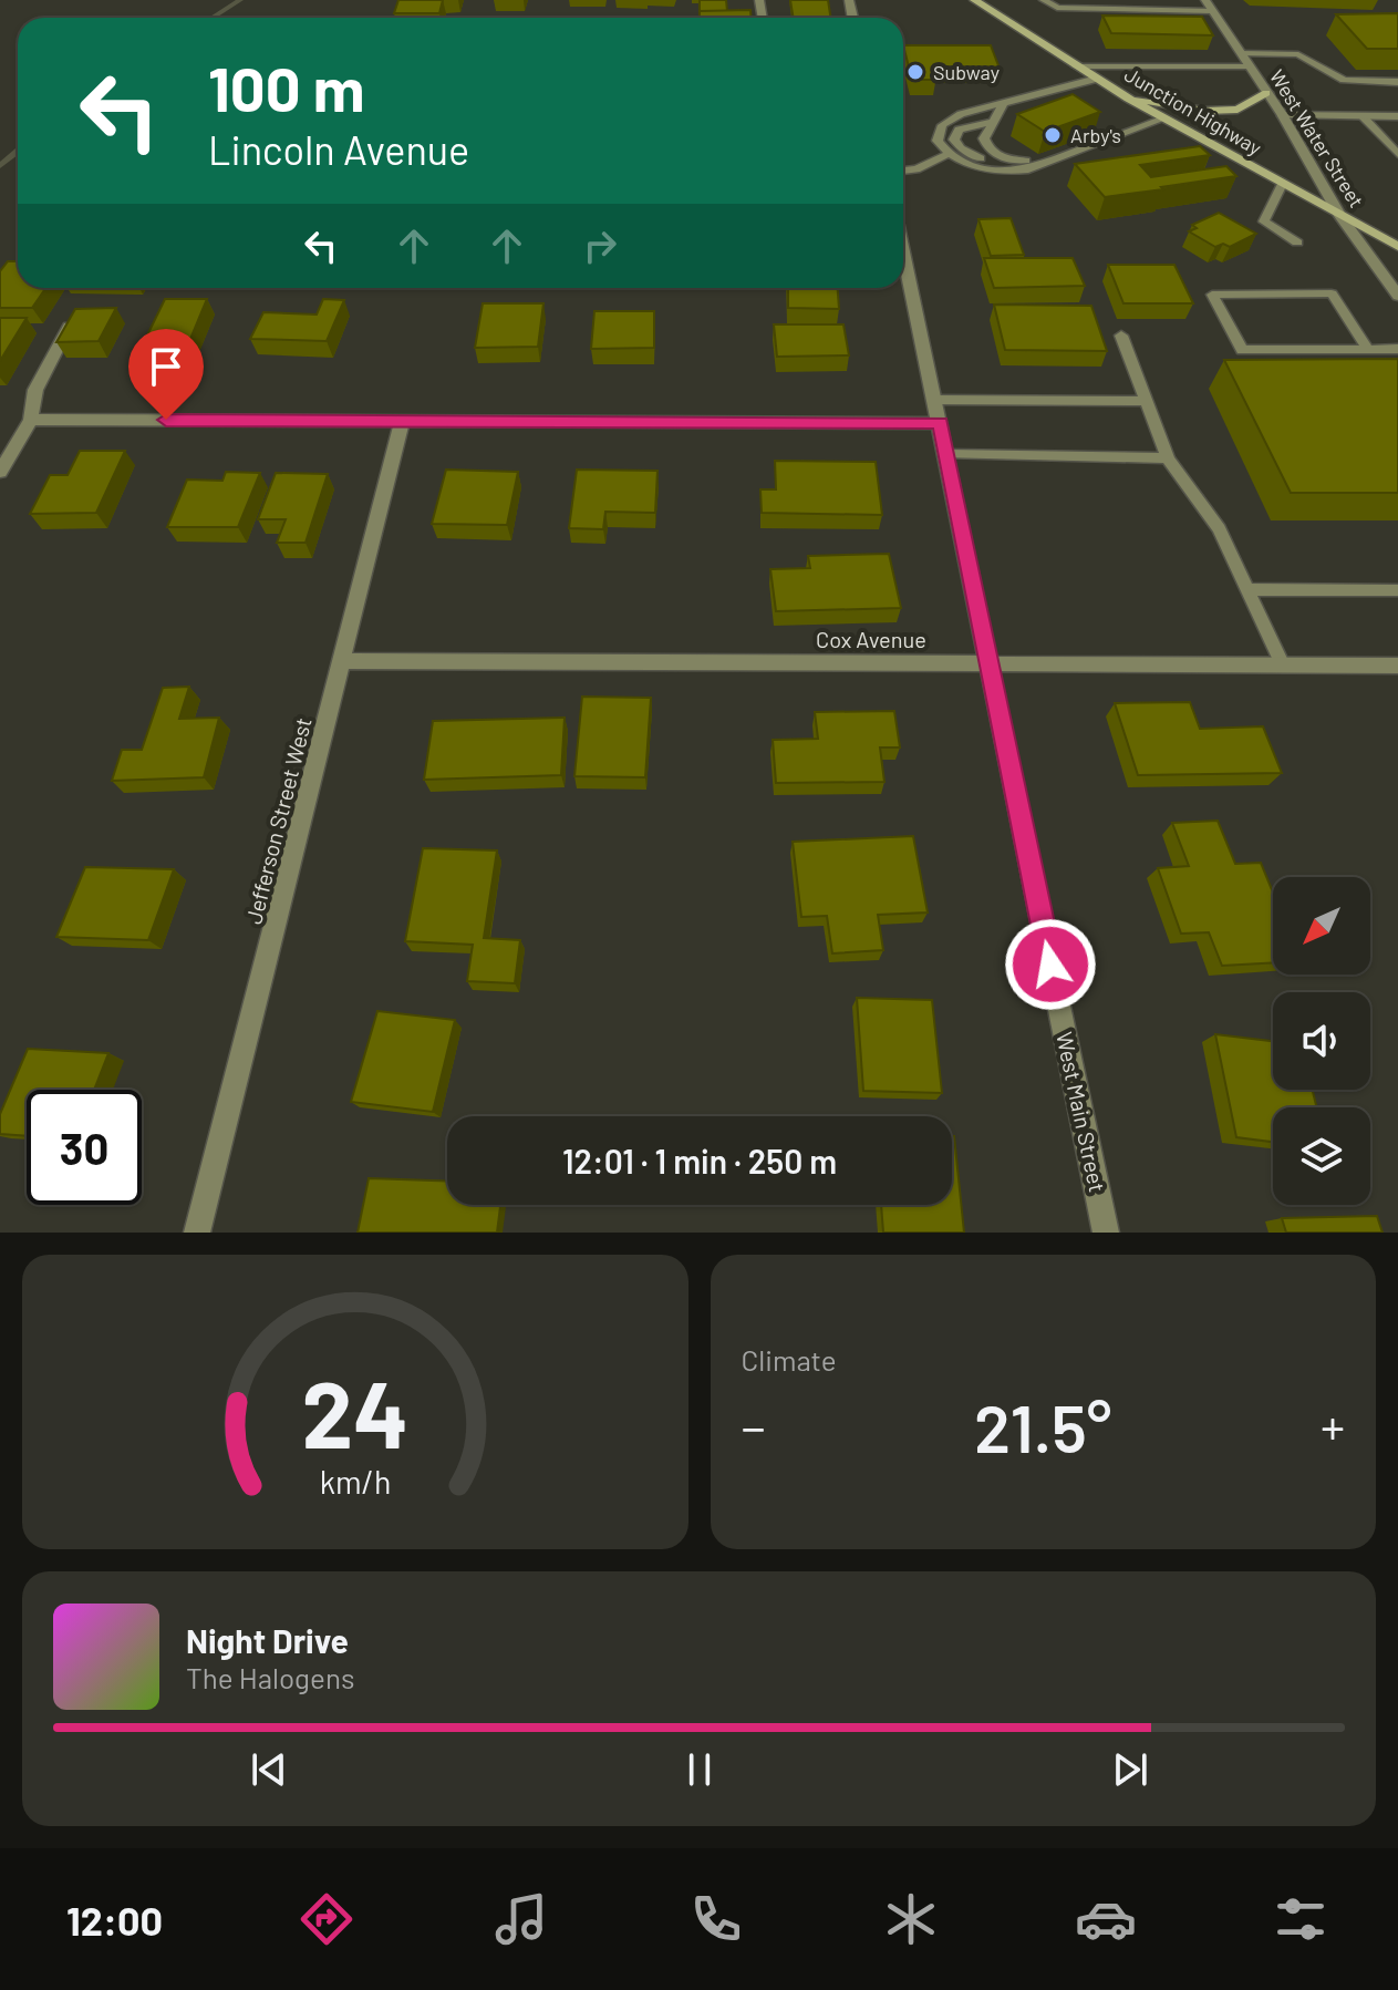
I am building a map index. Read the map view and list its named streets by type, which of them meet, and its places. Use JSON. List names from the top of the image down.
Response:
{
  "streets": {
    "main road": ["Junction Highway"],
    "street": [
      "West Water Street",
      "Cox Avenue",
      "Jefferson Street West",
      "West Main Street"
    ]
  },
  "crossings": [
    ["Junction Highway", "West Water Street"],
    ["Cox Avenue", "Jefferson Street West"],
    ["Cox Avenue", "West Main Street"]
  ],
  "places": ["Subway", "Arby's"],
  "north": "bottom left",
  "page": {
    "turn": ["100 m", "Lincoln Avenue"],
    "limit": "30",
    "trip": "12:01 · 1 min · 250 m",
    "tile": "Climate",
    "heat": ["−", "21.5°", "+"],
    "song": ["Night Drive", "The Halogens"],
    "tabs": "12:00",
    "gauge": ["24", "km/h"]
  }
}
